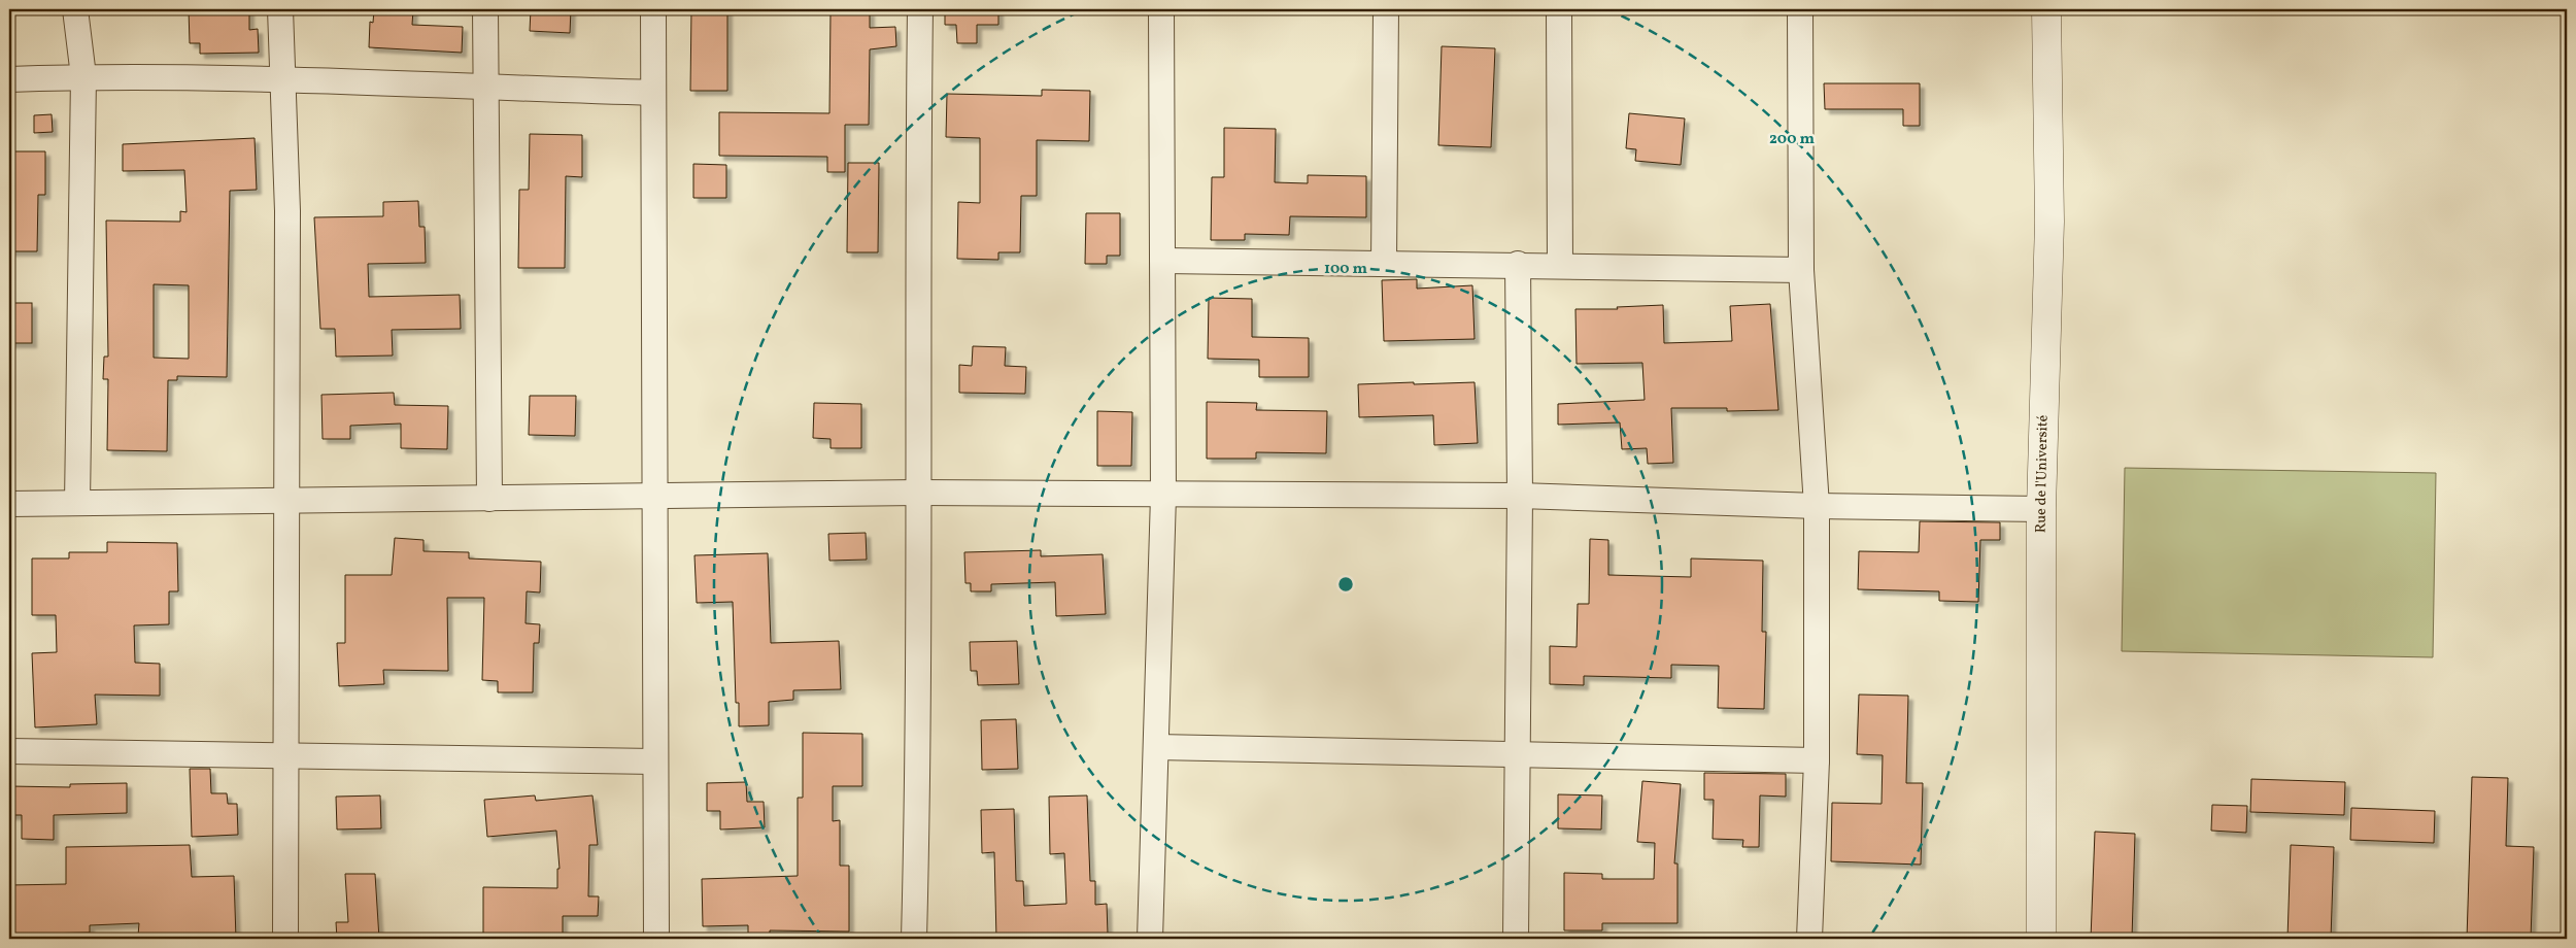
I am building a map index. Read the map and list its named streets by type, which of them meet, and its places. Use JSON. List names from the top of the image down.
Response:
{
  "streets": {
    "street": ["Rue de l'Université"]
  },
  "rings": ["200 m", "100 m"]
}
